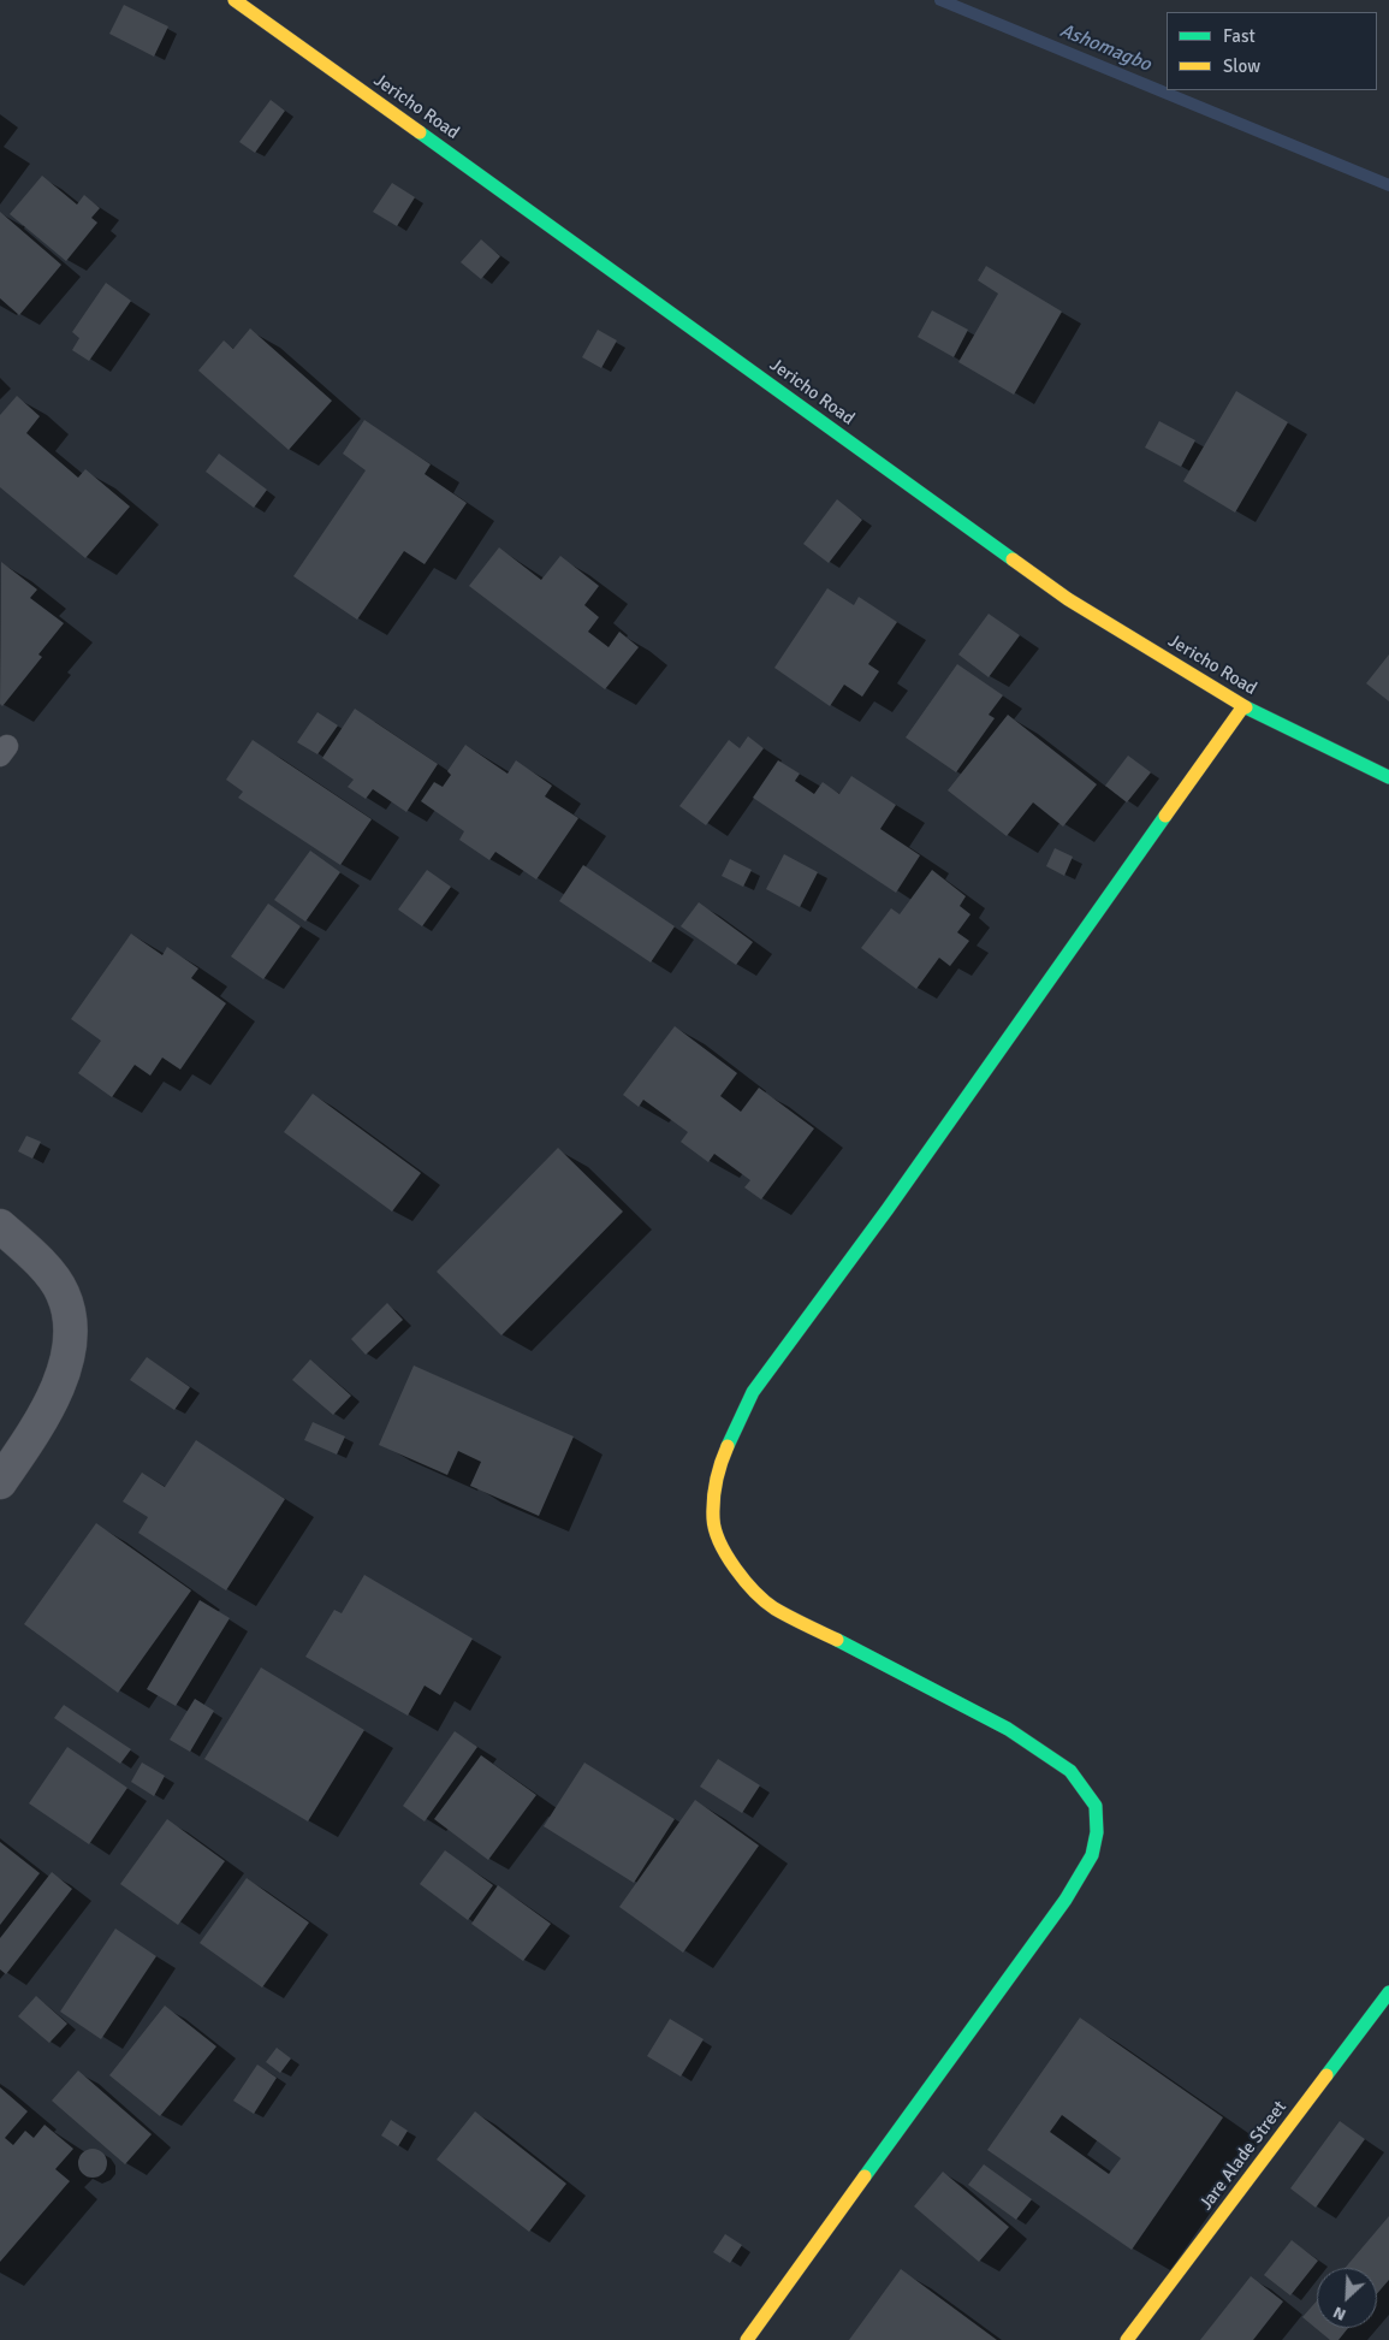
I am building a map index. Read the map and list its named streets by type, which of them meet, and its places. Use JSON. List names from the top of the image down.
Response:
{
  "streets": {
    "street": ["Jericho Road", "Jare Alade Street"]
  },
  "water": ["Ashomagbo"],
  "legend": ["Fast", "Slow"],
  "north": "bottom left"
}
